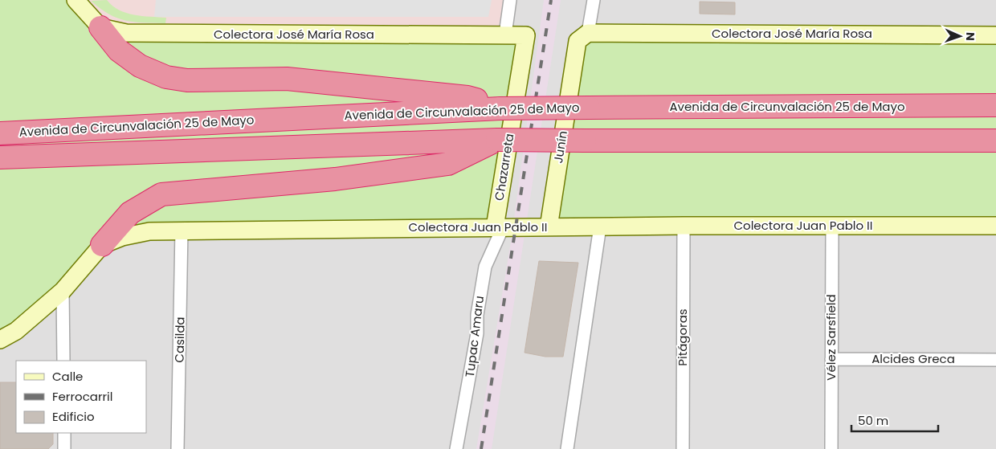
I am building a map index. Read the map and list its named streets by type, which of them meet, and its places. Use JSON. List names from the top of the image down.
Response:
{
  "streets": {
    "highway": ["Avenida de Circunvalación 25 de Mayo"],
    "main road": [
      "Colectora José María Rosa",
      "Junín",
      "Chazarreta",
      "Colectora Juan Pablo II"
    ],
    "street": [
      "Tupac Amaru",
      "Pitágoras",
      "Vélez Sarsfield",
      "Casilda",
      "Alcides Greca"
    ]
  },
  "crossings": [
    ["Colectora José María Rosa", "Junín"],
    ["Colectora José María Rosa", "Chazarreta"],
    ["Junín", "Colectora Juan Pablo II"],
    ["Chazarreta", "Colectora Juan Pablo II"],
    ["Chazarreta", "Tupac Amaru"],
    ["Colectora Juan Pablo II", "Tupac Amaru"],
    ["Colectora Juan Pablo II", "Pitágoras"],
    ["Colectora Juan Pablo II", "Vélez Sarsfield"],
    ["Colectora Juan Pablo II", "Casilda"],
    ["Vélez Sarsfield", "Alcides Greca"]
  ],
  "legend": ["Calle", "Ferrocarril", "Edificio"],
  "scale_bar": "50 m",
  "north": "right"
}
